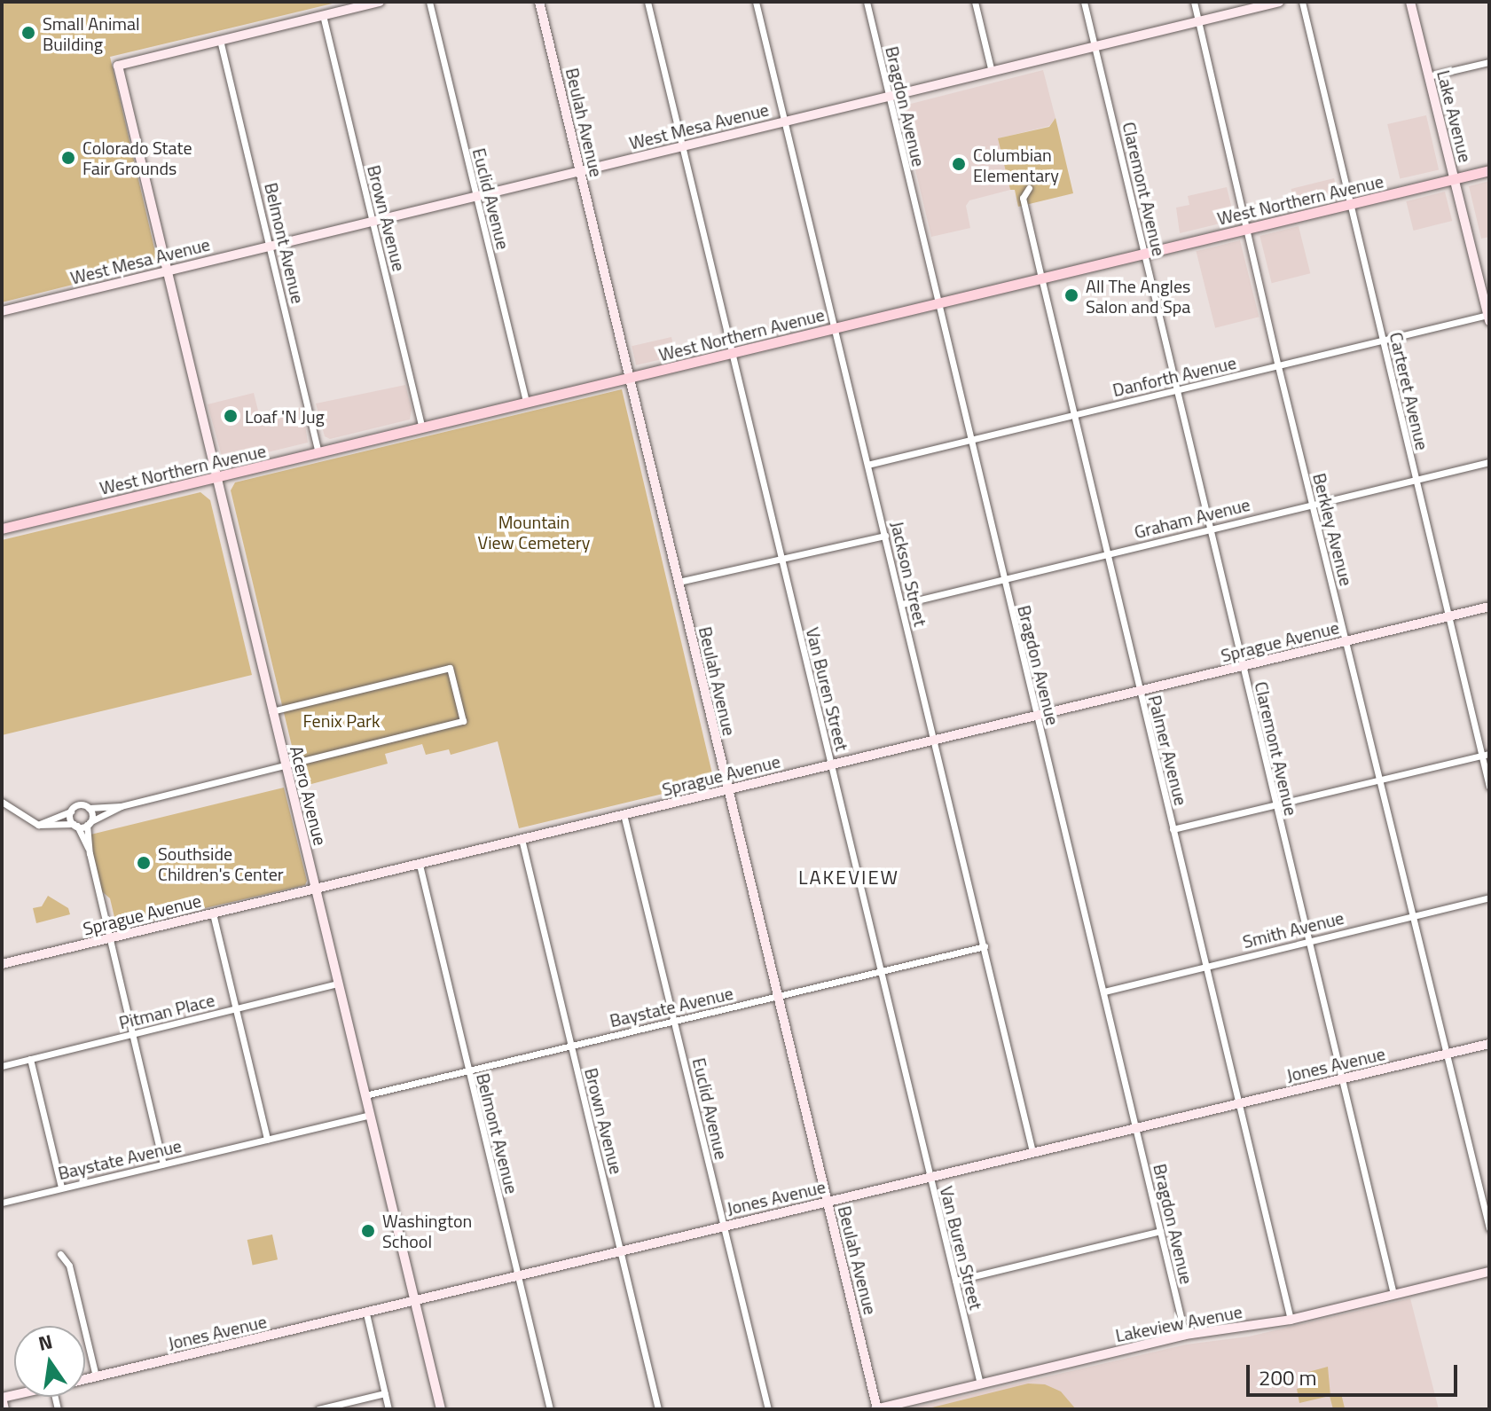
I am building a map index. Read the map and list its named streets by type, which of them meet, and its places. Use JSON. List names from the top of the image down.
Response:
{
  "streets": {
    "main road": ["West Northern Avenue"],
    "street": [
      "Bragdon Avenue",
      "Lake Avenue",
      "Beulah Avenue",
      "West Mesa Avenue",
      "Claremont Avenue",
      "Euclid Avenue",
      "Brown Avenue",
      "Belmont Avenue",
      "Danforth Avenue",
      "Carteret Avenue",
      "Graham Avenue",
      "Berkley Avenue",
      "Jackson Street",
      "Sprague Avenue",
      "Van Buren Street",
      "Palmer Avenue",
      "Acero Avenue",
      "Smith Avenue",
      "Baystate Avenue",
      "Pitman Place",
      "Jones Avenue",
      "Lakeview Avenue"
    ]
  },
  "crossings": [
    ["Bragdon Avenue", "West Mesa Avenue"],
    ["Bragdon Avenue", "West Northern Avenue"],
    ["Bragdon Avenue", "Danforth Avenue"],
    ["Bragdon Avenue", "Graham Avenue"],
    ["Bragdon Avenue", "Sprague Avenue"],
    ["Bragdon Avenue", "Smith Avenue"],
    ["Bragdon Avenue", "Jones Avenue"],
    ["Bragdon Avenue", "Lakeview Avenue"],
    ["Lake Avenue", "West Northern Avenue"],
    ["Lake Avenue", "Danforth Avenue"],
    ["Beulah Avenue", "West Mesa Avenue"],
    ["Beulah Avenue", "West Northern Avenue"],
    ["Beulah Avenue", "Sprague Avenue"],
    ["Beulah Avenue", "Baystate Avenue"],
    ["Beulah Avenue", "Jones Avenue"],
    ["Beulah Avenue", "Lakeview Avenue"],
    ["West Mesa Avenue", "Claremont Avenue"],
    ["West Mesa Avenue", "Euclid Avenue"],
    ["West Mesa Avenue", "Brown Avenue"],
    ["West Mesa Avenue", "Belmont Avenue"],
    ["West Mesa Avenue", "Berkley Avenue"],
    ["West Mesa Avenue", "Jackson Street"],
    ["West Mesa Avenue", "Van Buren Street"],
    ["West Mesa Avenue", "Acero Avenue"],
    ["Claremont Avenue", "West Northern Avenue"],
    ["Claremont Avenue", "Danforth Avenue"],
    ["Claremont Avenue", "Graham Avenue"],
    ["Claremont Avenue", "Sprague Avenue"],
    ["Claremont Avenue", "Smith Avenue"],
    ["Claremont Avenue", "Jones Avenue"],
    ["Claremont Avenue", "Lakeview Avenue"],
    ["Euclid Avenue", "West Northern Avenue"],
    ["Euclid Avenue", "Sprague Avenue"],
    ["Euclid Avenue", "Baystate Avenue"],
    ["Euclid Avenue", "Jones Avenue"],
    ["West Northern Avenue", "Brown Avenue"],
    ["West Northern Avenue", "Belmont Avenue"],
    ["West Northern Avenue", "Carteret Avenue"],
    ["West Northern Avenue", "Berkley Avenue"],
    ["West Northern Avenue", "Jackson Street"],
    ["West Northern Avenue", "Van Buren Street"],
    ["West Northern Avenue", "Palmer Avenue"],
    ["West Northern Avenue", "Acero Avenue"],
    ["Brown Avenue", "Sprague Avenue"],
    ["Brown Avenue", "Baystate Avenue"],
    ["Brown Avenue", "Jones Avenue"],
    ["Belmont Avenue", "Sprague Avenue"],
    ["Belmont Avenue", "Acero Avenue"],
    ["Belmont Avenue", "Baystate Avenue"],
    ["Belmont Avenue", "Jones Avenue"],
    ["Danforth Avenue", "Carteret Avenue"],
    ["Danforth Avenue", "Berkley Avenue"],
    ["Danforth Avenue", "Jackson Street"],
    ["Danforth Avenue", "Palmer Avenue"],
    ["Carteret Avenue", "Graham Avenue"],
    ["Carteret Avenue", "Sprague Avenue"],
    ["Graham Avenue", "Berkley Avenue"],
    ["Graham Avenue", "Jackson Street"],
    ["Graham Avenue", "Palmer Avenue"],
    ["Berkley Avenue", "Sprague Avenue"],
    ["Berkley Avenue", "Smith Avenue"],
    ["Berkley Avenue", "Jones Avenue"],
    ["Jackson Street", "Sprague Avenue"],
    ["Jackson Street", "Baystate Avenue"],
    ["Jackson Street", "Jones Avenue"],
    ["Sprague Avenue", "Van Buren Street"],
    ["Sprague Avenue", "Palmer Avenue"],
    ["Sprague Avenue", "Acero Avenue"],
    ["Van Buren Street", "Baystate Avenue"],
    ["Van Buren Street", "Jones Avenue"],
    ["Van Buren Street", "Lakeview Avenue"],
    ["Palmer Avenue", "Smith Avenue"],
    ["Palmer Avenue", "Jones Avenue"],
    ["Palmer Avenue", "Lakeview Avenue"],
    ["Acero Avenue", "Baystate Avenue"],
    ["Acero Avenue", "Pitman Place"],
    ["Acero Avenue", "Jones Avenue"]
  ],
  "districts": ["LAKEVIEW"],
  "parks": ["Mountain View Cemetery", "Fenix Park"],
  "places": [
    "Small Animal Building",
    "Colorado State Fair Grounds",
    "Columbian Elementary",
    "All The Angles Salon and Spa",
    "Loaf 'N Jug",
    "Southside Children's Center",
    "Washington School"
  ],
  "scale_bar": "200 m",
  "north": "top"
}
